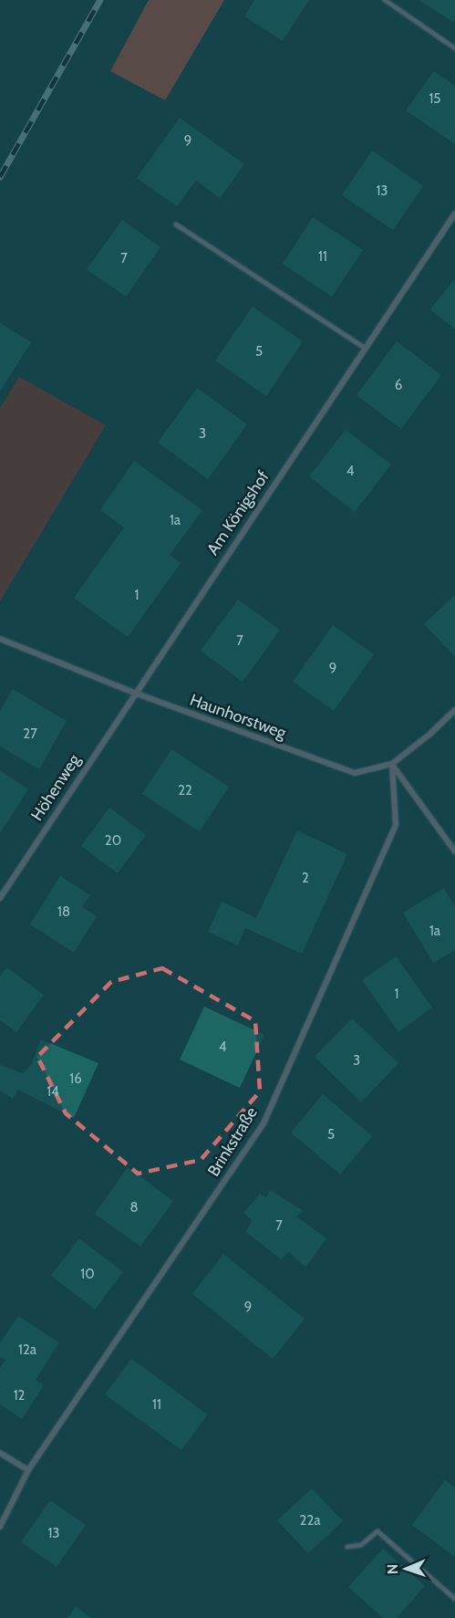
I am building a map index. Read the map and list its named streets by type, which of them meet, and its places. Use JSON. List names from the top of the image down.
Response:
{
  "streets": {
    "street": [
      "Am Königshof",
      "Haunhorstweg",
      "Höhenweg",
      "Brinkstraße"
    ]
  },
  "crossings": [
    ["Am Königshof", "Haunhorstweg"],
    ["Am Königshof", "Höhenweg"],
    ["Haunhorstweg", "Höhenweg"],
    ["Haunhorstweg", "Brinkstraße"]
  ],
  "house_numbers": [
    "15",
    "9",
    "13",
    "11",
    "7",
    "5",
    "6",
    "3",
    "4",
    "1a",
    "1",
    "7",
    "9",
    "27",
    "22",
    "20",
    "2",
    "18",
    "1a",
    "1",
    "4",
    "3",
    "16",
    "14",
    "5",
    "8",
    "7",
    "10",
    "9",
    "12a",
    "12",
    "11",
    "22a",
    "13"
  ],
  "north": "left"
}
